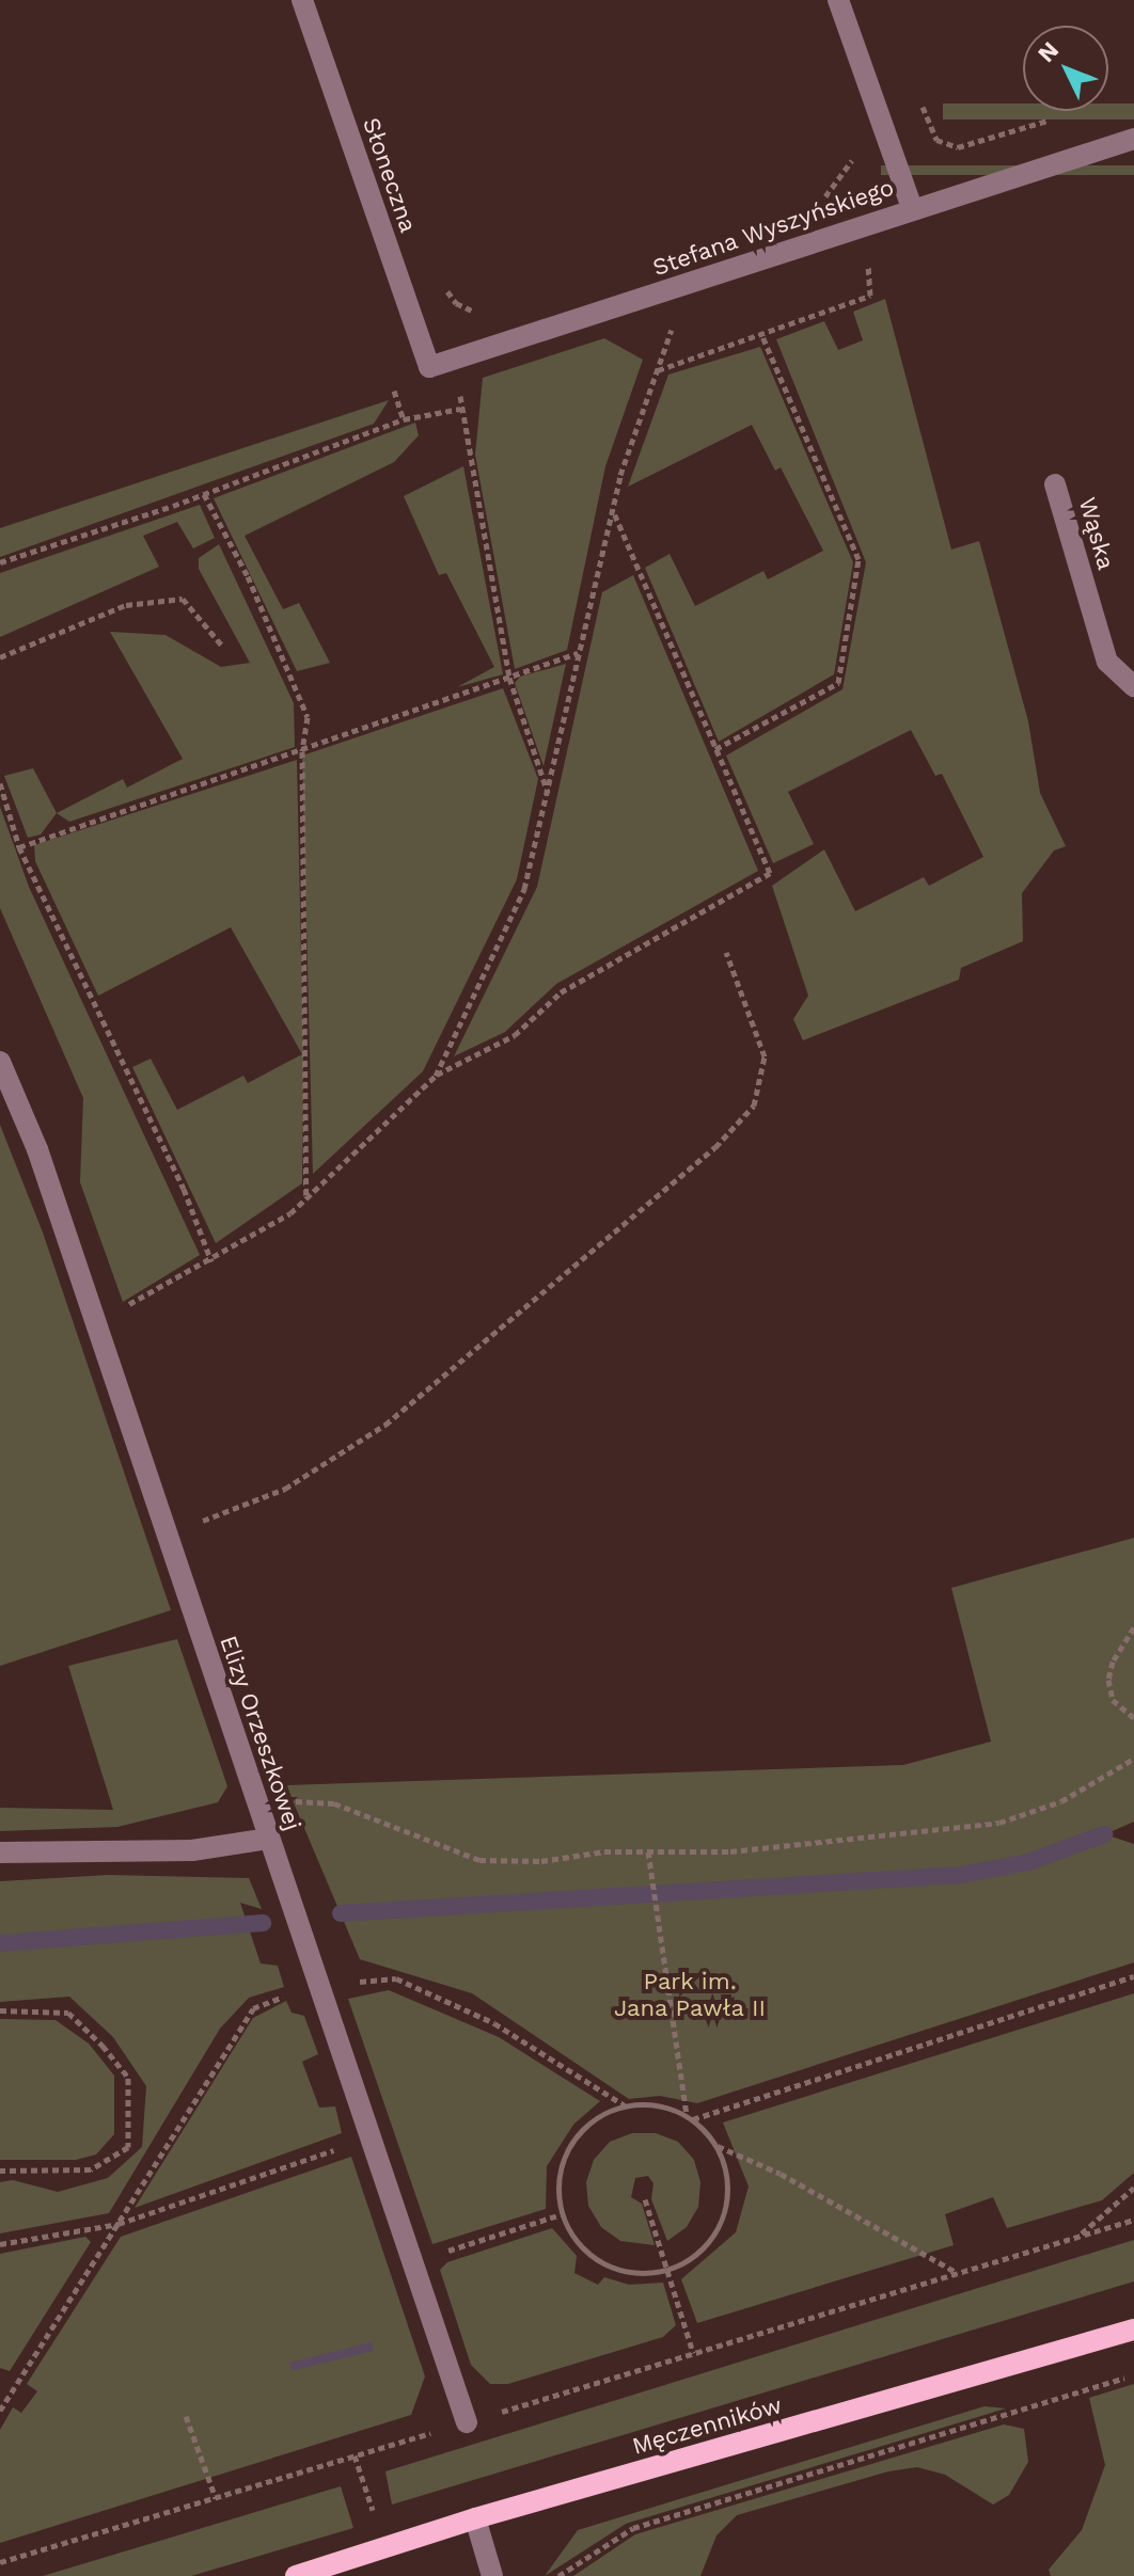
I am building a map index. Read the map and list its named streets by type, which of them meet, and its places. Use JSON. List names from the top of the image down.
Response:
{
  "streets": {
    "main road": ["Męczenników"],
    "street": [
      "Słoneczna",
      "Stefana Wyszyńskiego",
      "Wąska",
      "Elizy Orzeszkowej"
    ]
  },
  "crossings": [
    ["Słoneczna", "Stefana Wyszyńskiego"]
  ],
  "parks": ["Park im. Jana Pawła II"],
  "north": "top left"
}
